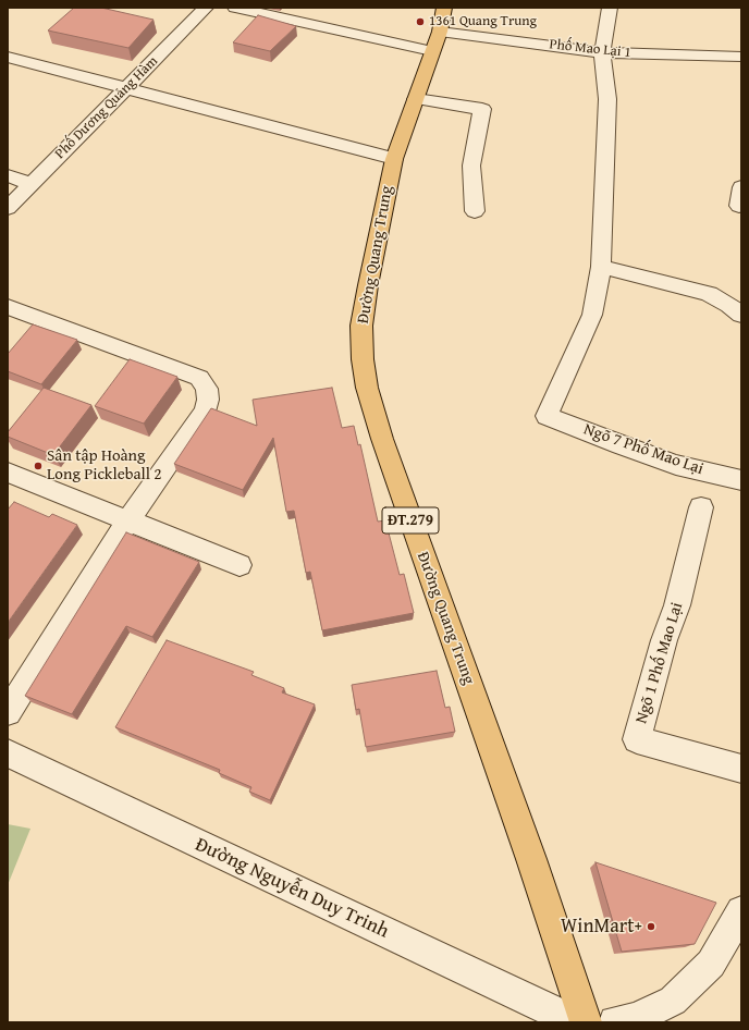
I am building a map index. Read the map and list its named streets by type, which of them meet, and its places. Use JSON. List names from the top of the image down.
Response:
{
  "streets": {
    "main road": ["Đường Quang Trung", "ĐT.279"],
    "street": [
      "Phố Mao Lại 1",
      "Phố Dương Quảng Hàm",
      "Ngõ 7 Phố Mao Lại",
      "Ngõ 1 Phố Mao Lại",
      "Đường Nguyễn Duy Trinh"
    ]
  },
  "crossings": [
    ["Phố Mao Lại 1", "Đường Quang Trung"]
  ],
  "places": ["1361 Quang Trung", "Sân tập Hoàng Long Pickleball 2", "WinMart+"]
}
